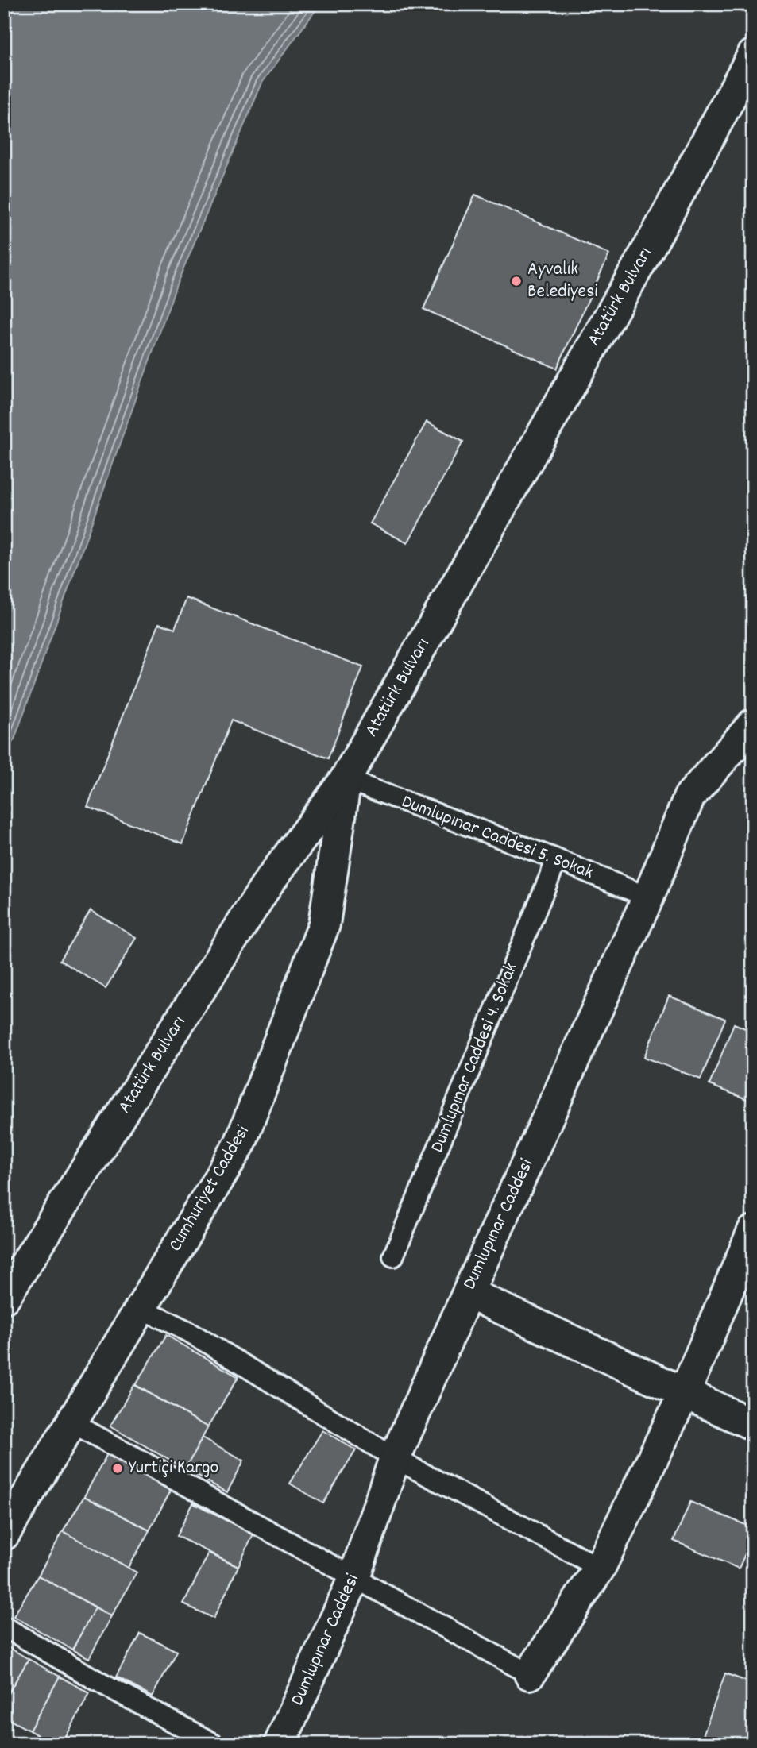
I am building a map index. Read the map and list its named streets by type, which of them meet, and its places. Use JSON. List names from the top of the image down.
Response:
{
  "streets": {
    "main road": ["Atatürk Bulvarı", "Cumhuriyet Caddesi", "Dumlupınar Caddesi"],
    "lane": ["Dumlupınar Caddesi 5. Sokak", "Dumlupınar Caddesi 4. Sokak"]
  },
  "crossings": [
    ["Atatürk Bulvarı", "Dumlupınar Caddesi 5. Sokak"],
    ["Atatürk Bulvarı", "Cumhuriyet Caddesi"],
    ["Dumlupınar Caddesi 5. Sokak", "Dumlupınar Caddesi 4. Sokak"],
    ["Dumlupınar Caddesi 5. Sokak", "Cumhuriyet Caddesi"],
    ["Dumlupınar Caddesi 5. Sokak", "Dumlupınar Caddesi"]
  ],
  "places": ["Ayvalık Belediyesi", "Yurtiçi Kargo"]
}
